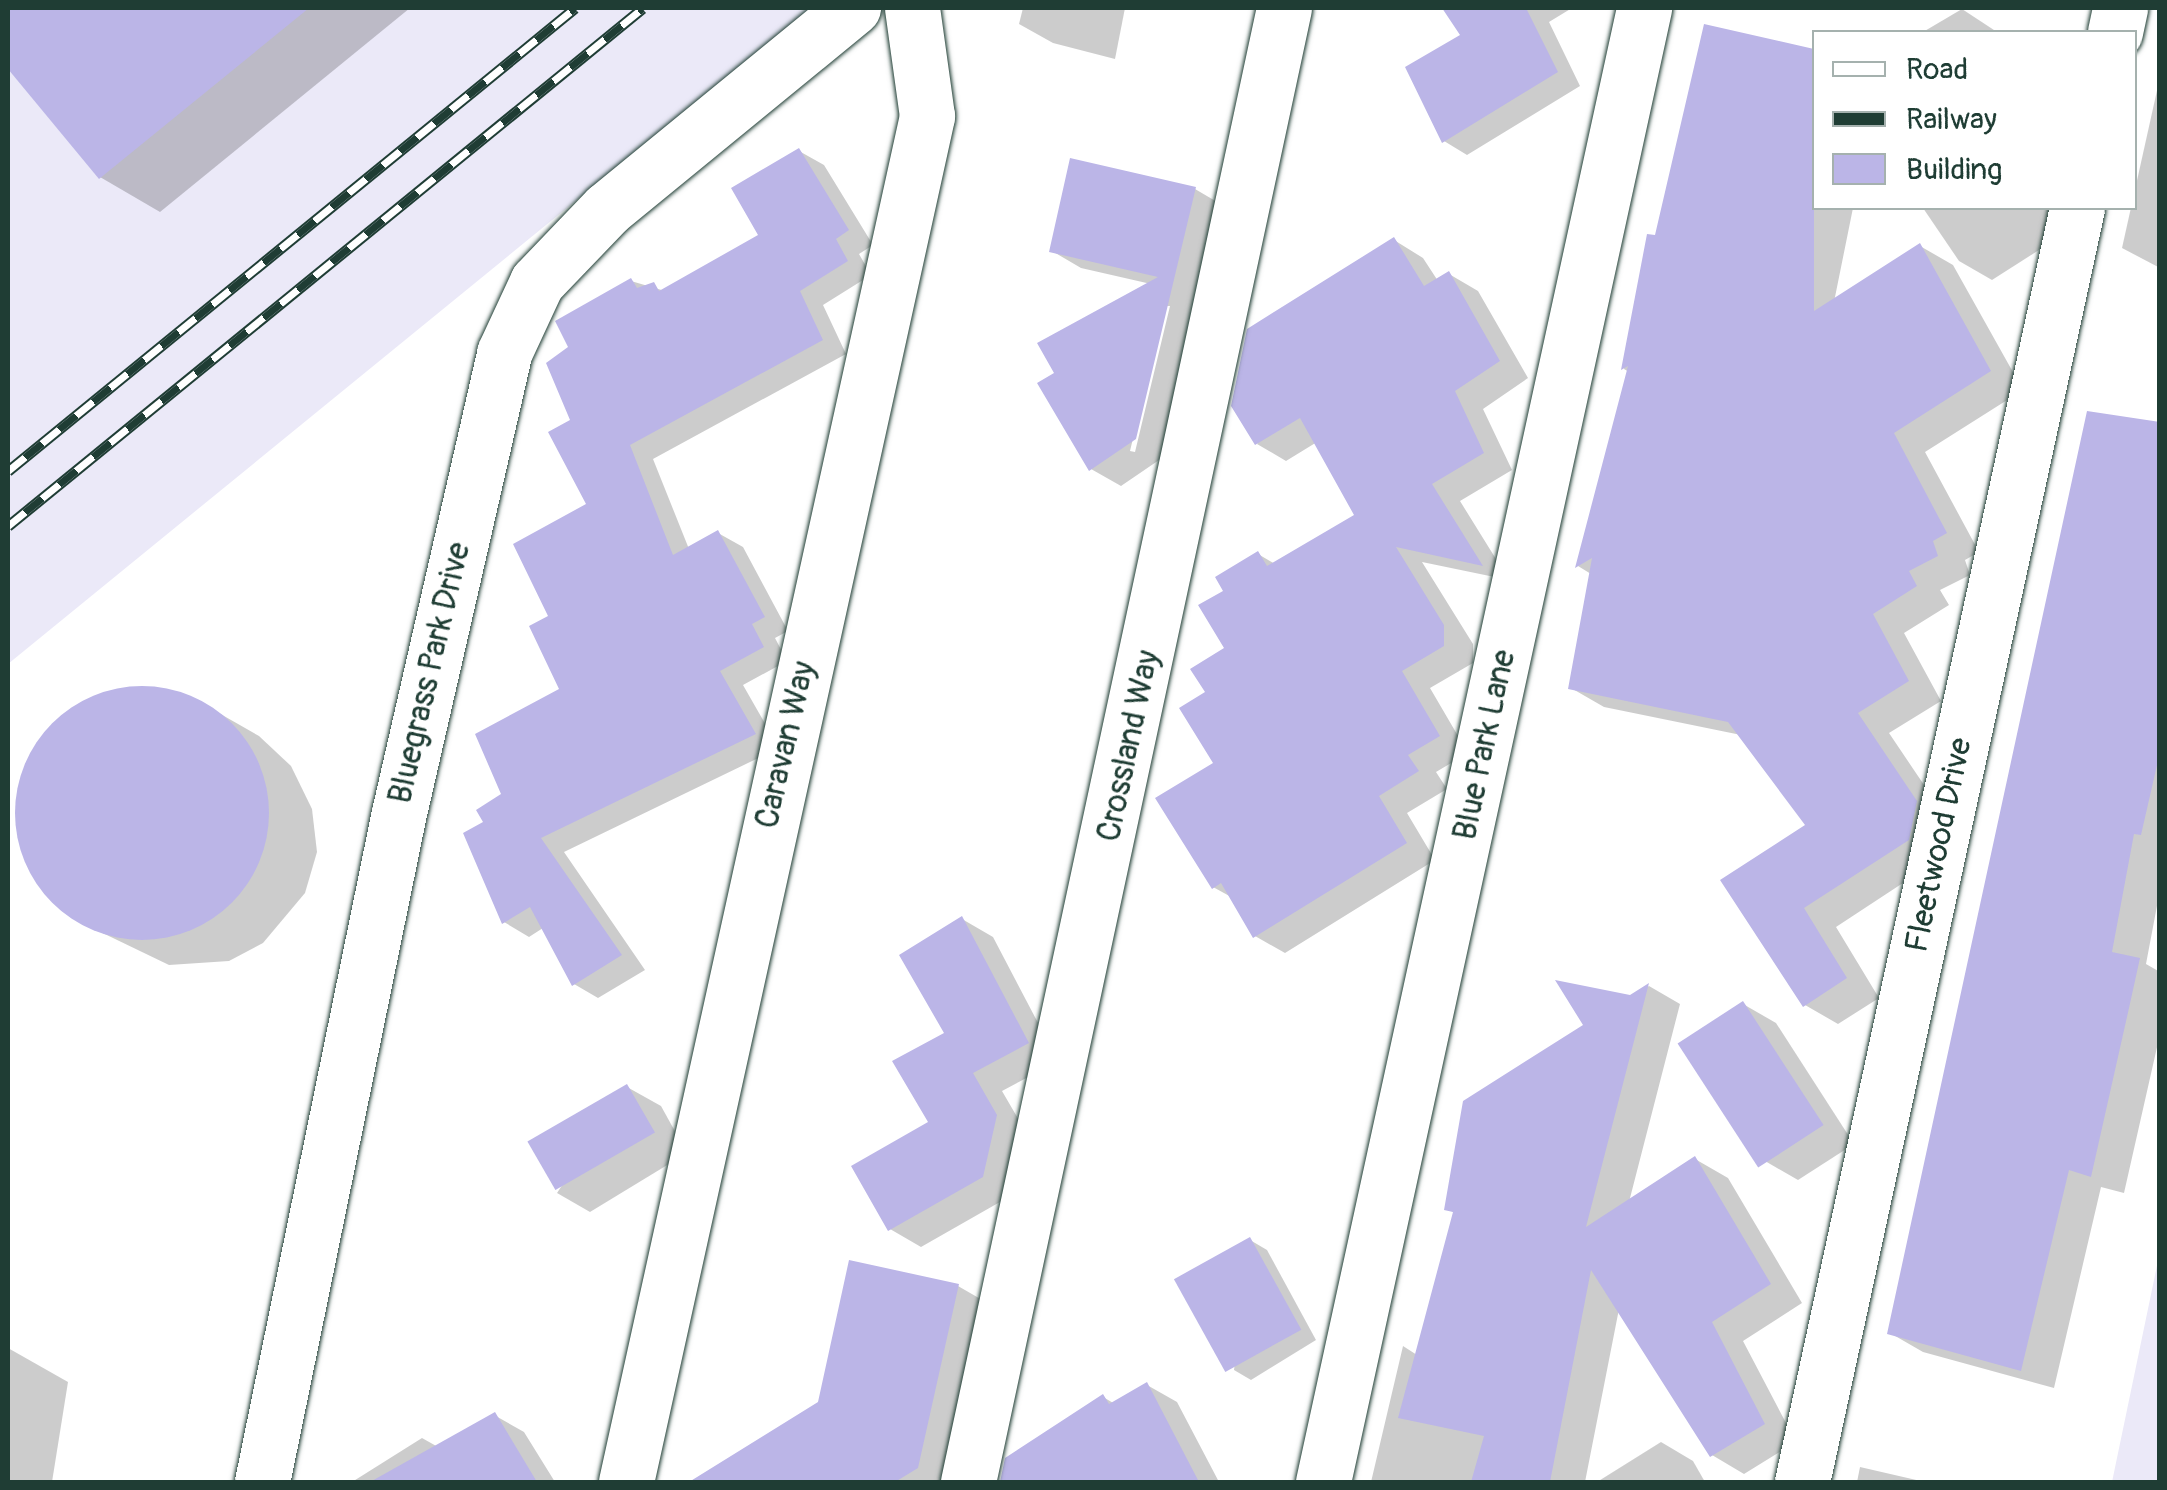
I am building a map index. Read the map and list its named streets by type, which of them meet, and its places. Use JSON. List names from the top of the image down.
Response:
{
  "streets": {
    "street": [
      "Bluegrass Park Drive",
      "Caravan Way",
      "Blue Park Lane",
      "Crossland Way",
      "Fleetwood Drive"
    ]
  },
  "legend": ["Road", "Railway", "Building"]
}
